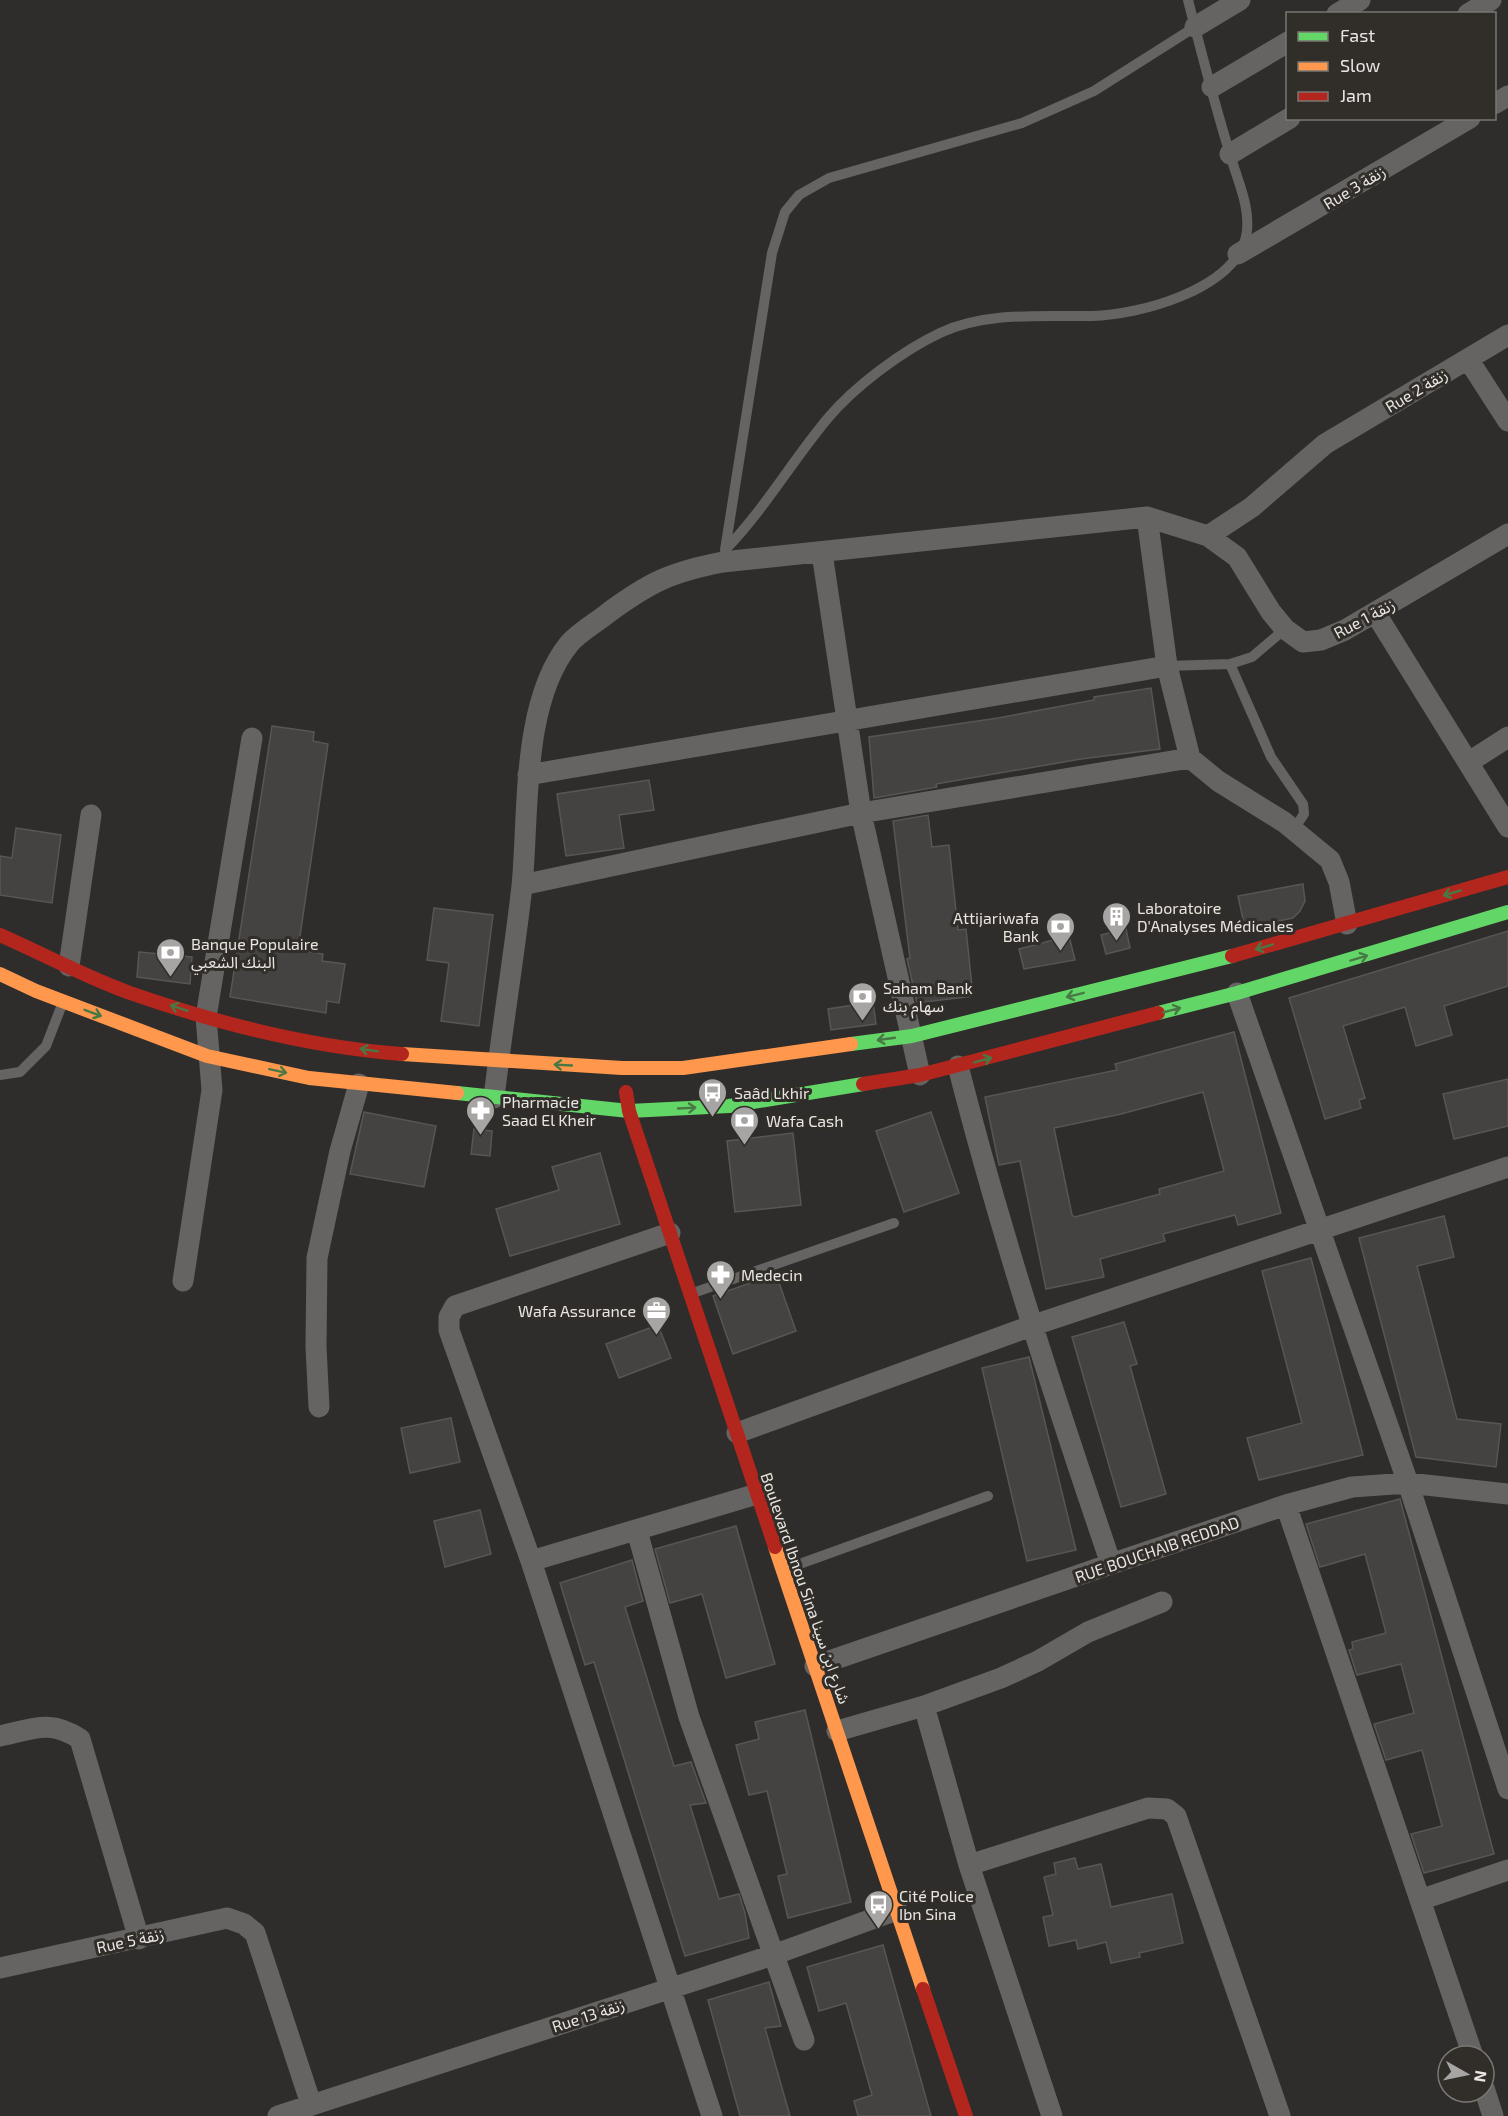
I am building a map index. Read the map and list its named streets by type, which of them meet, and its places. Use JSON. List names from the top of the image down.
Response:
{
  "streets": {
    "main road": ["Boulevard Ibnou Sina شارع ابن سينا"],
    "street": [
      "Rue 3 زنقة",
      "Rue 2 زنقة",
      "Rue 1 زنقة",
      "RUE BOUCHAIB REDDAD",
      "Rue 5 زنقة",
      "Rue 13 زنقة"
    ]
  },
  "crossings": [
    ["RUE BOUCHAIB REDDAD", "Boulevard Ibnou Sina شارع ابن سينا"],
    ["Boulevard Ibnou Sina شارع ابن سينا", "Rue 13 زنقة"],
    ["Rue 5 زنقة", "Rue 13 زنقة"]
  ],
  "places": {
    "building": ["Laboratoire D'Analyses Médicales"],
    "bank": [
      "Attijariwafa Bank",
      "Banque Populaire البنك الشعبي",
      "Saham Bank سهام بنك",
      "Wafa Cash"
    ],
    "bus stop": ["Saâd Lkhir", "Cité Police Ibn Sina"],
    "pharmacy": ["Pharmacie Saad El Kheir", "Medecin"],
    "office": ["Wafa Assurance"]
  },
  "legend": ["Fast", "Slow", "Jam"],
  "north": "right"
}
